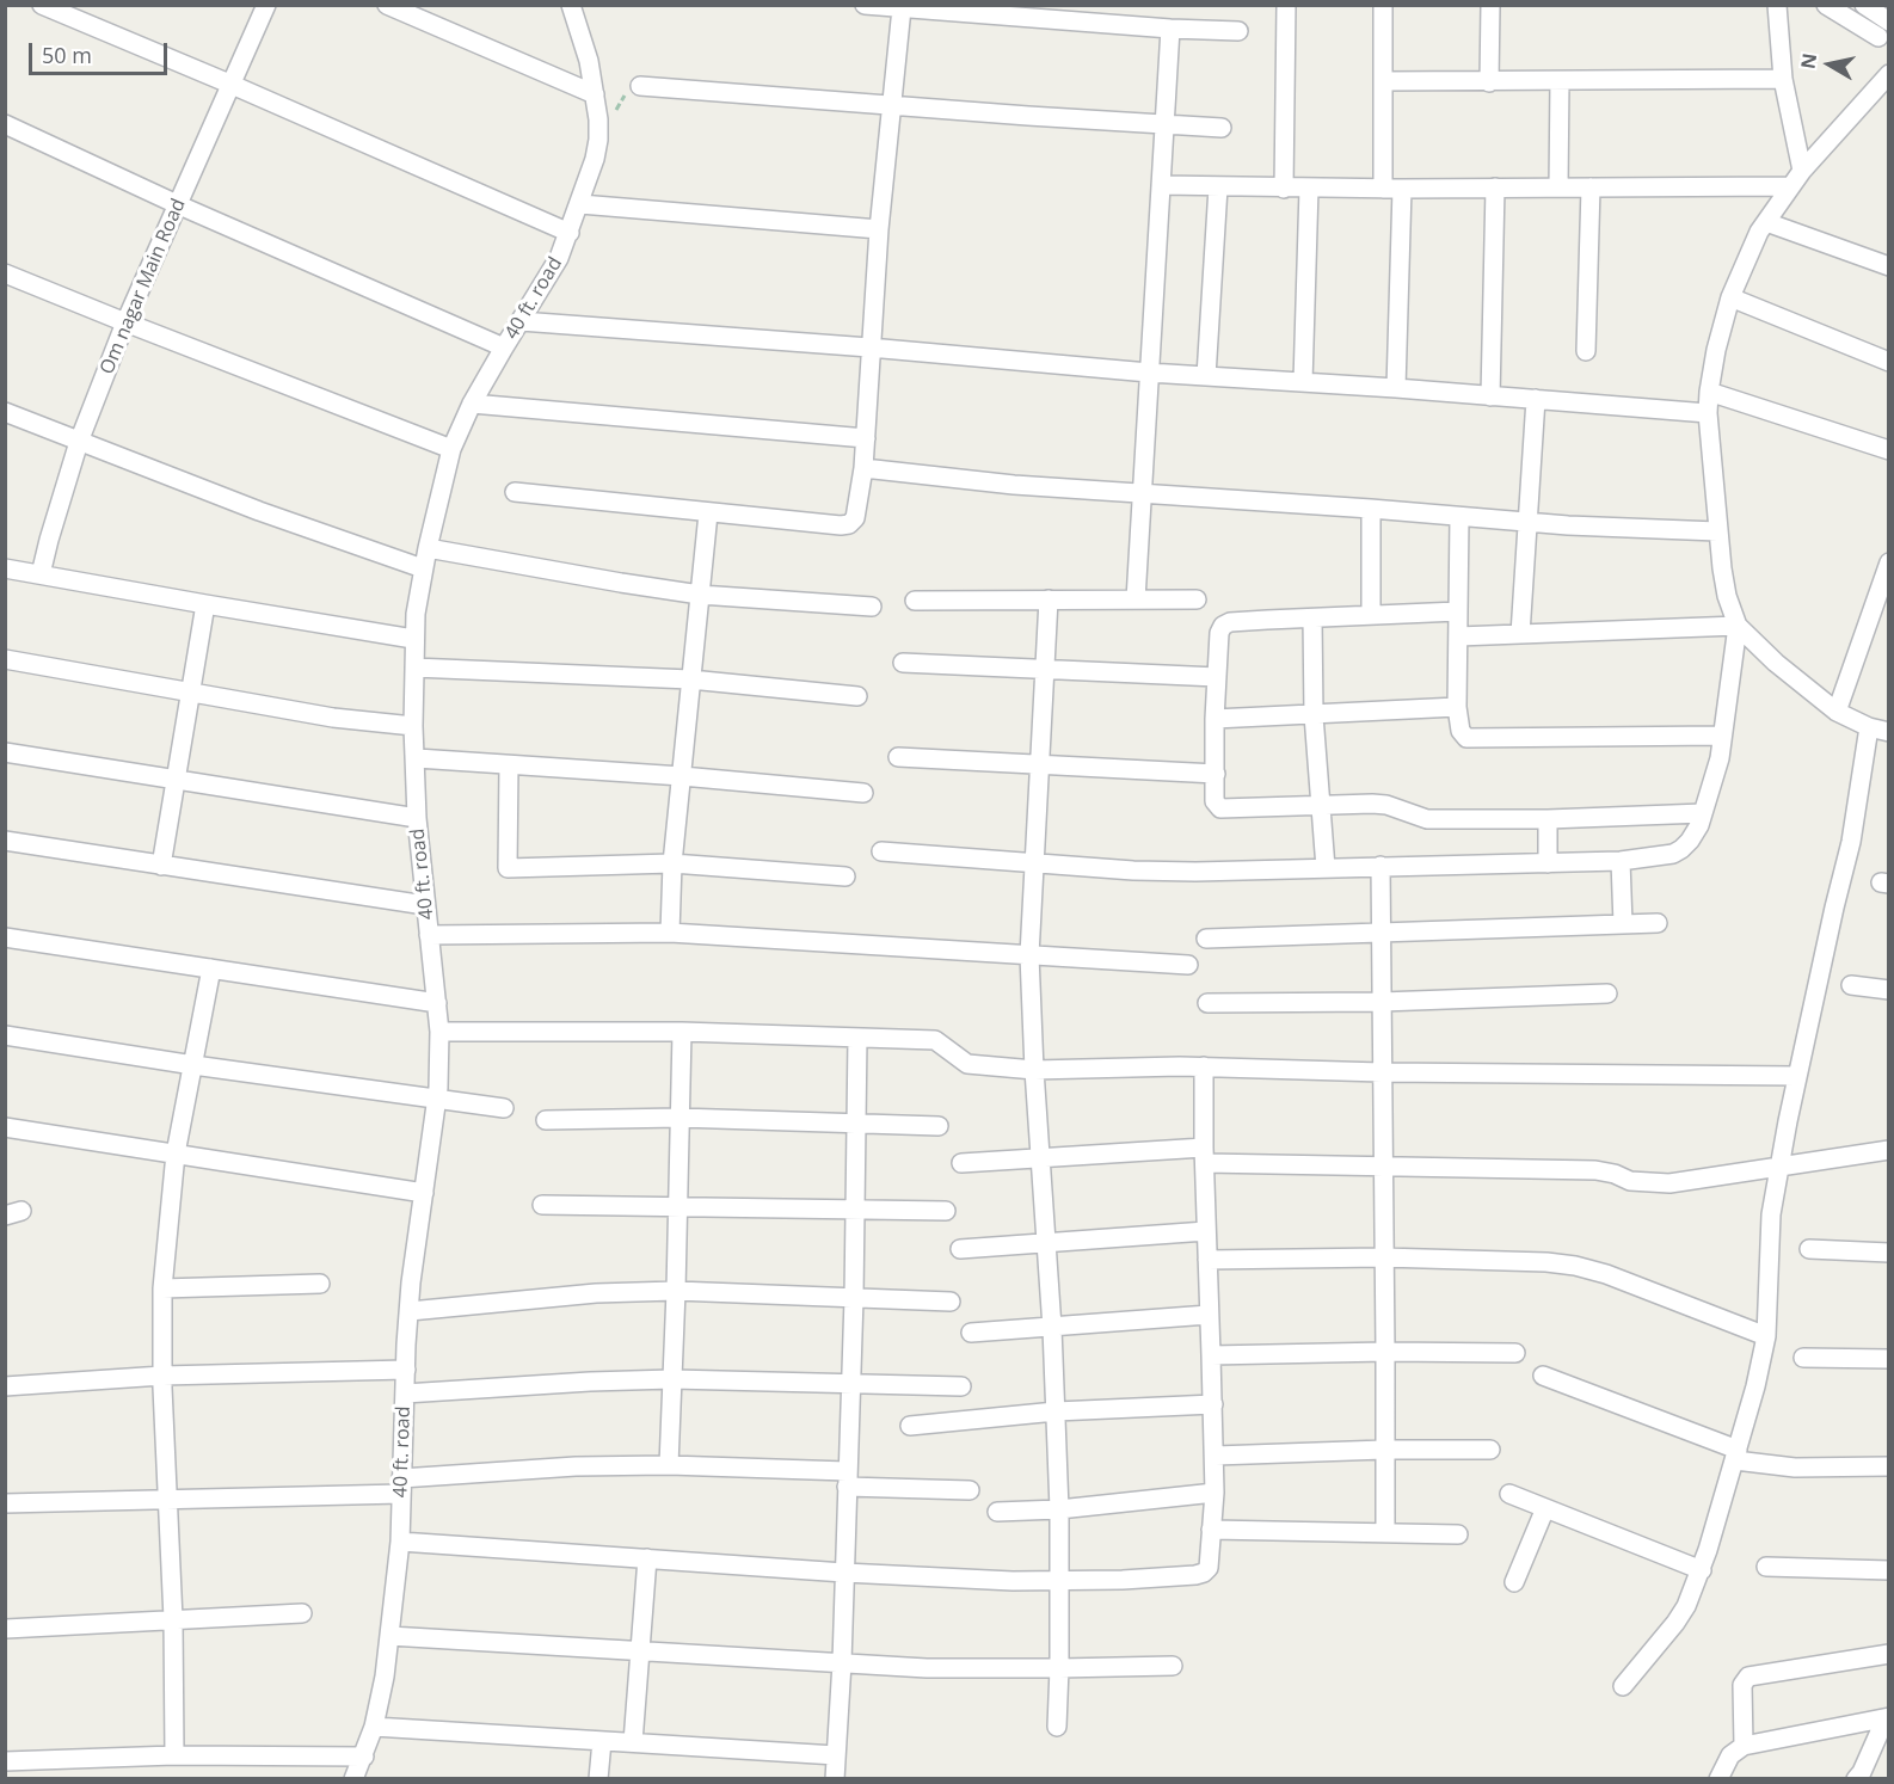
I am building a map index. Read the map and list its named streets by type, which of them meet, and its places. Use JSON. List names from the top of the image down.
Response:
{
  "streets": {
    "street": ["Om nagar Main Road", "40 ft. road"]
  },
  "scale_bar": "50 m",
  "north": "left"
}
